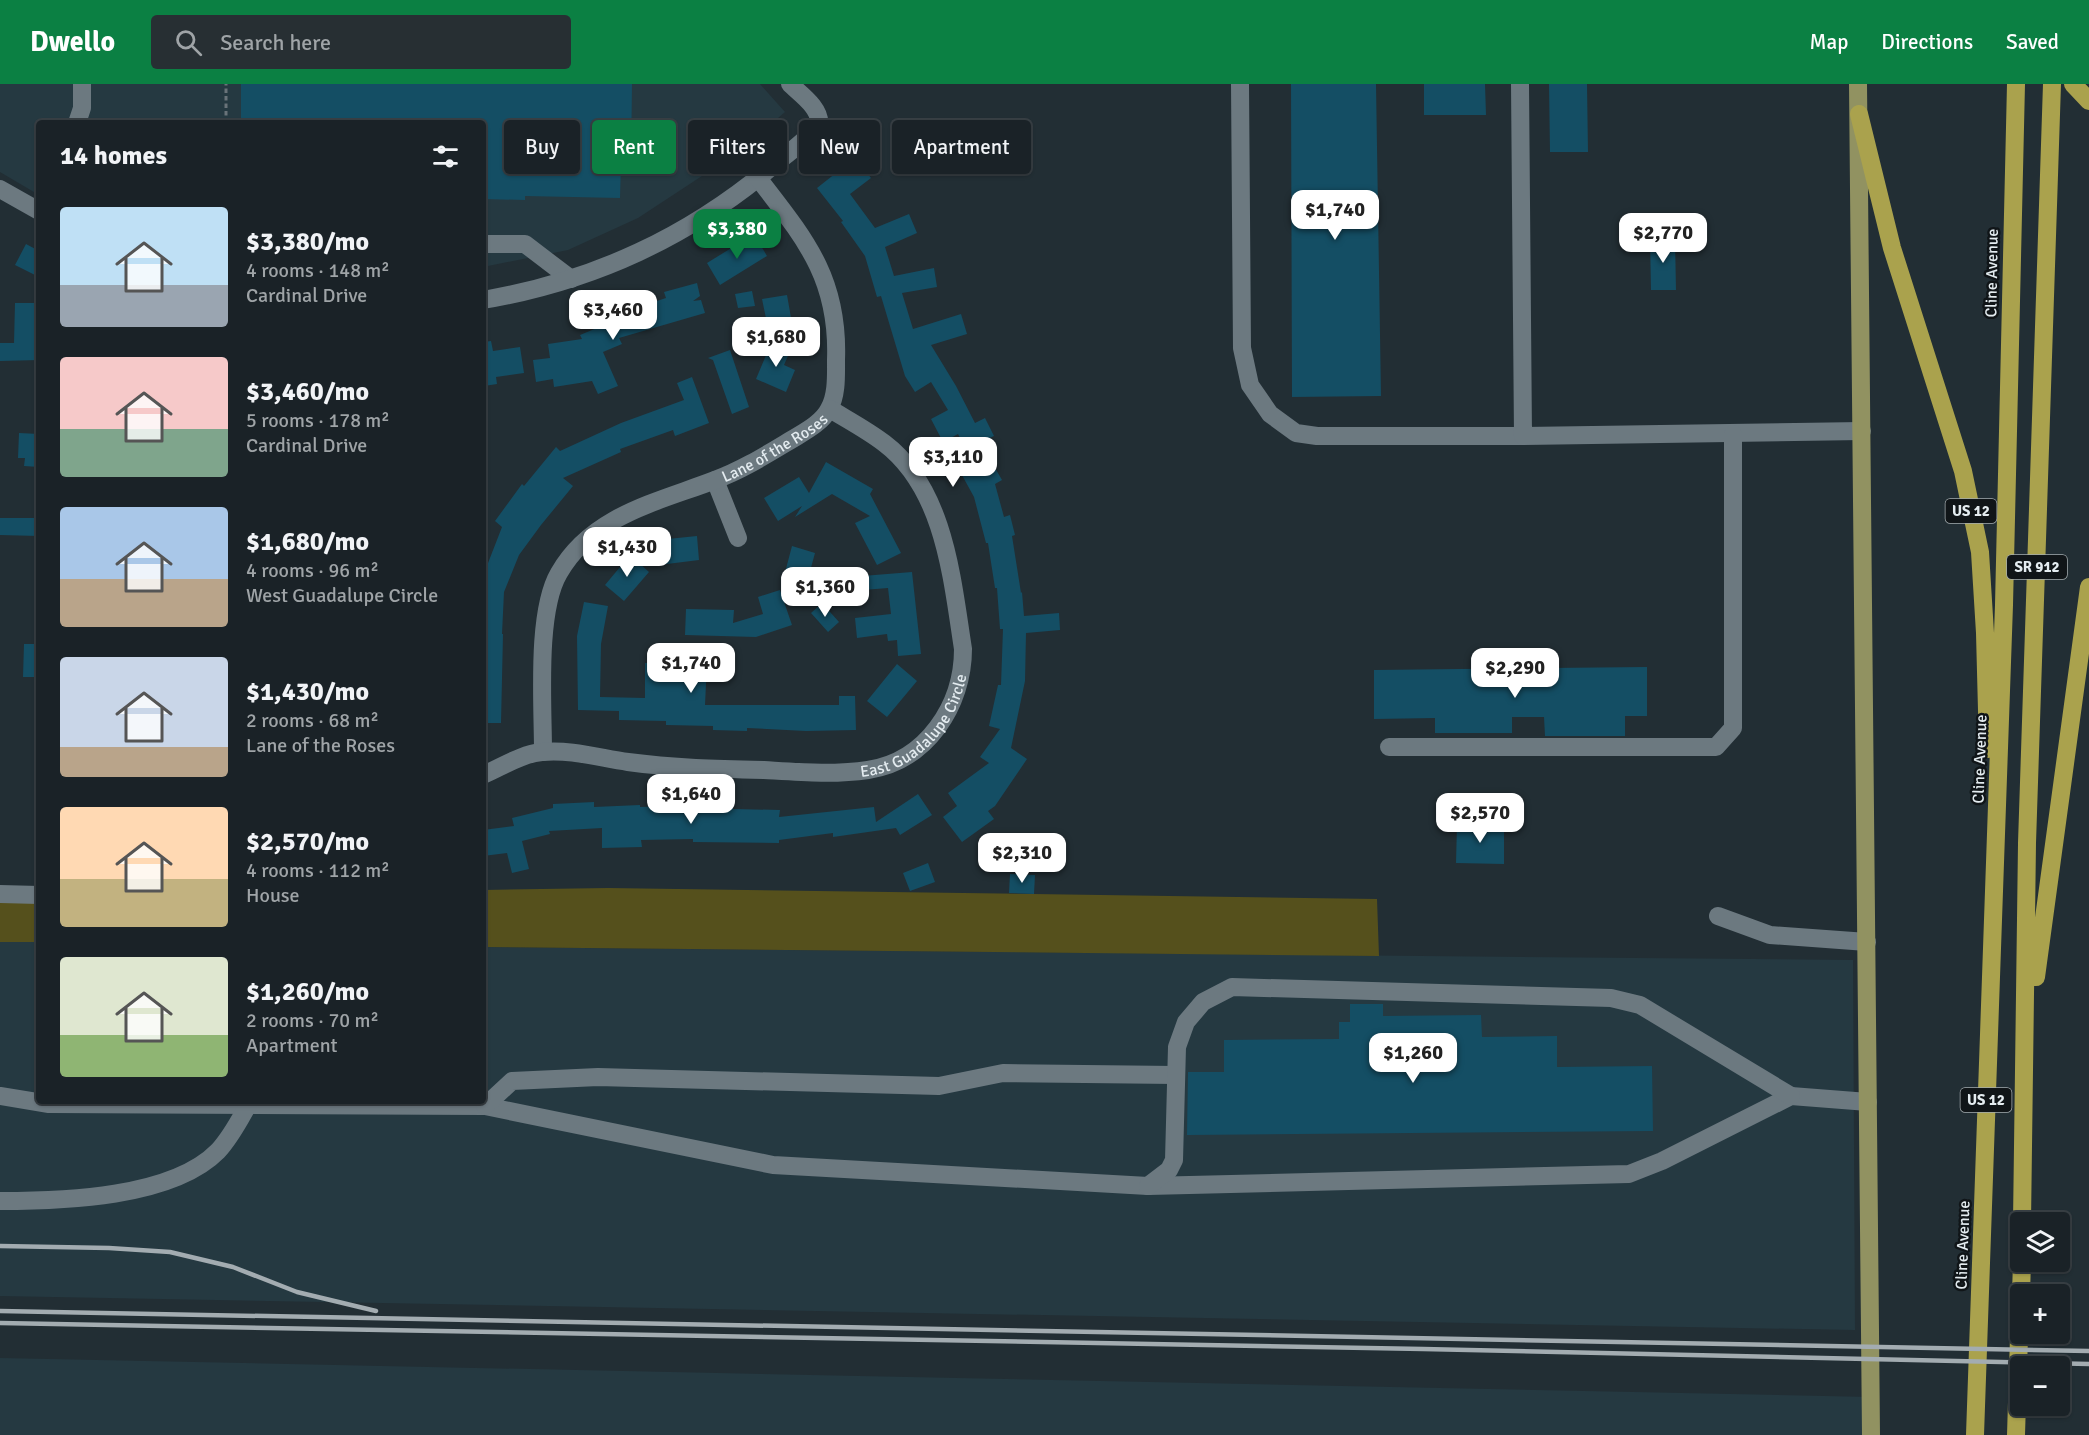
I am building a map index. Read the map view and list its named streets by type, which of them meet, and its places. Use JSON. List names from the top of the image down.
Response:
{
  "streets": {
    "highway": ["Cline Avenue", "US 12", "SR 912"],
    "street": ["Lane of the Roses", "East Guadalupe Circle"]
  },
  "crossings": [
    ["Cline Avenue", "US 12"],
    ["Lane of the Roses", "East Guadalupe Circle"],
    ["US 12", "SR 912"]
  ],
  "page": {
    "header": "Dwello",
    "search": "Search here",
    "nav": ["Map", "Directions", "Saved"],
    "chip": [
      "Buy",
      "Rent",
      "Filters",
      "New",
      "Apartment"
    ],
    "heading": "14 homes",
    "price": [
      "$1,740",
      "$3,380",
      "$2,770",
      "$3,460",
      "$1,680",
      "$3,110",
      "$1,430",
      "$1,360",
      "$1,740",
      "$2,290",
      "$1,640",
      "$2,570",
      "$2,310",
      "$1,260"
    ],
    "list": [
      {
        "name": "$3,380/mo",
        "note": "4 rooms · 148 m² · Cardinal Drive"
      },
      {
        "name": "$3,460/mo",
        "note": "5 rooms · 178 m² · Cardinal Drive"
      },
      {
        "name": "$1,680/mo",
        "note": "4 rooms · 96 m² · West Guadalupe Circle"
      },
      {
        "name": "$1,430/mo",
        "note": "2 rooms · 68 m² · Lane of the Roses"
      },
      {
        "name": "$2,570/mo",
        "note": "4 rooms · 112 m² · House"
      },
      {
        "name": "$1,260/mo",
        "note": "2 rooms · 70 m² · Apartment"
      }
    ],
    "map_buttons": ["+", "−"]
  }
}
